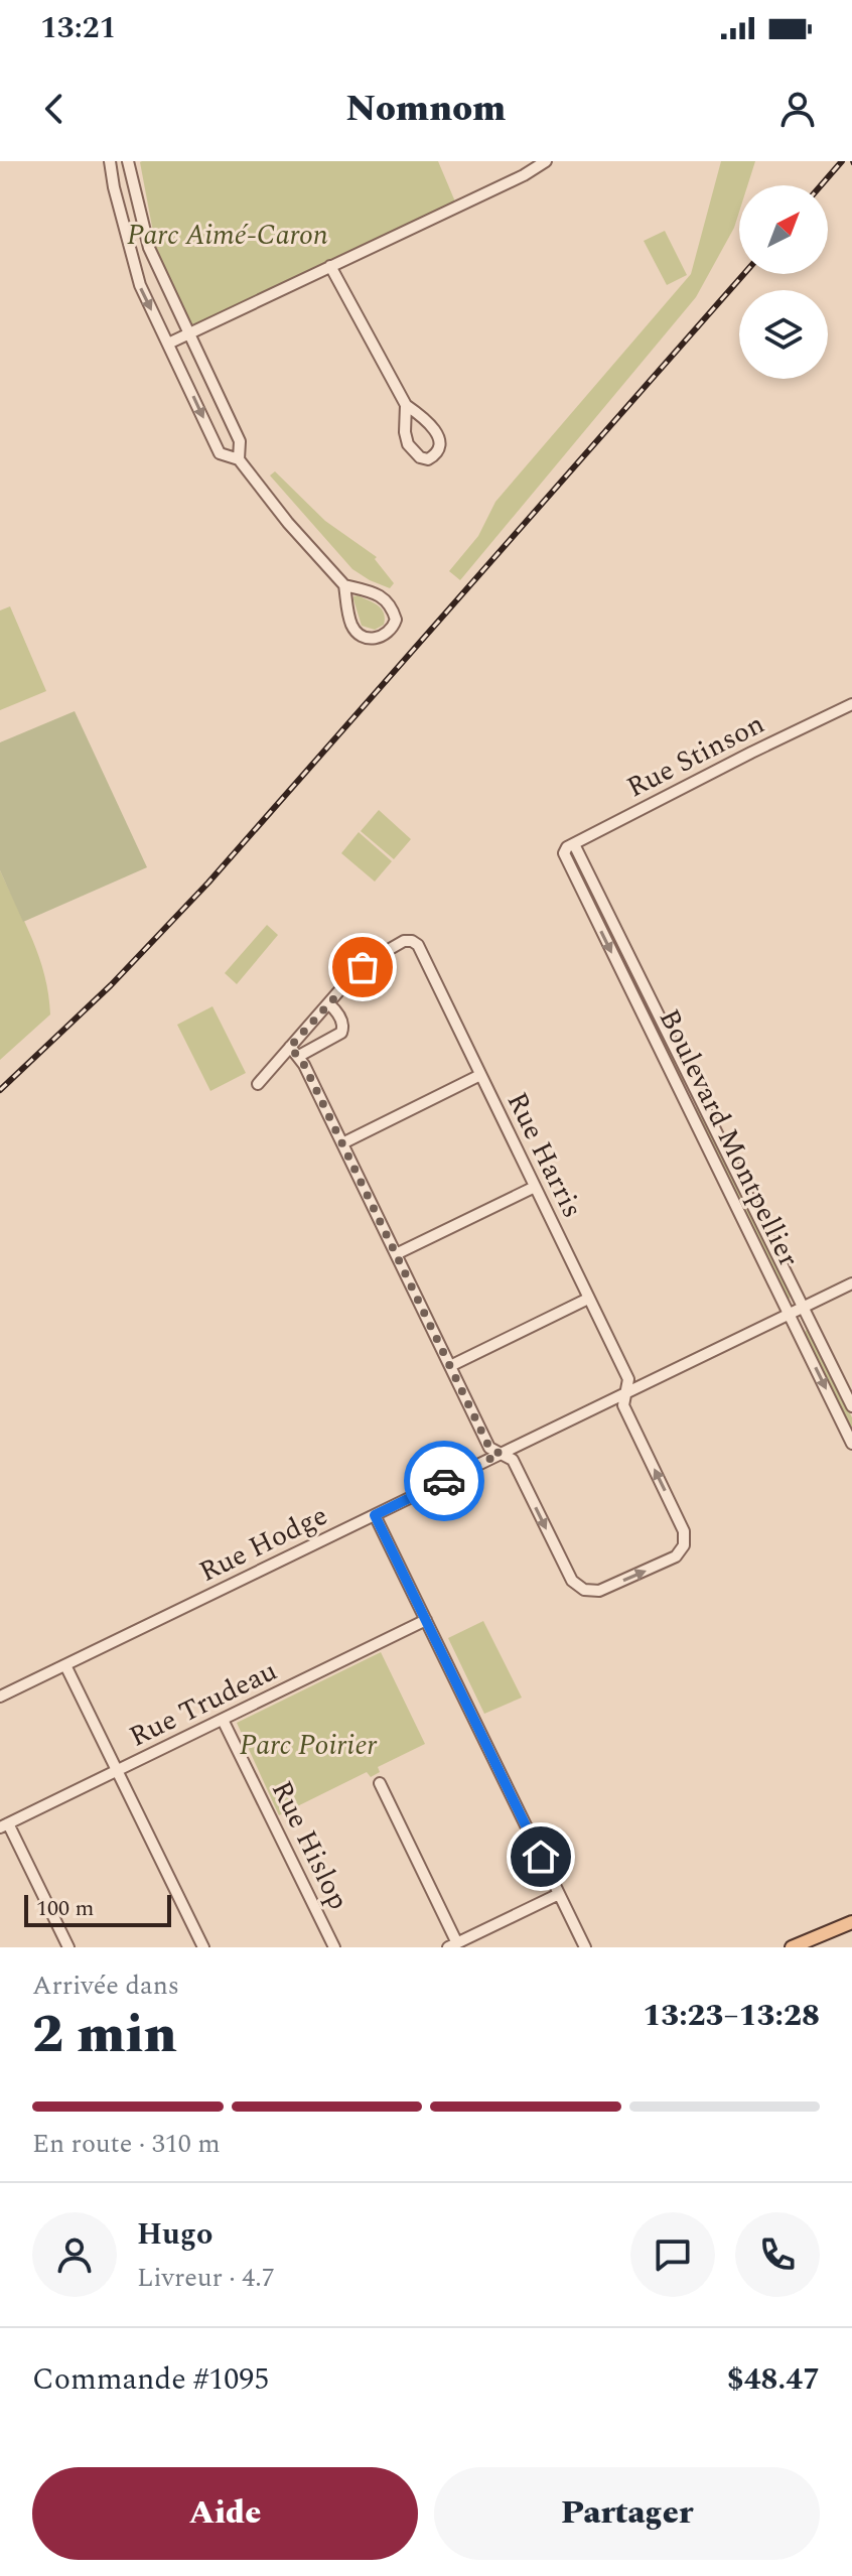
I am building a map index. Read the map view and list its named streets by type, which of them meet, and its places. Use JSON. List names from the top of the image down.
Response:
{
  "streets": {
    "street": [
      "Rue Stinson",
      "Boulevard Montpellier",
      "Rue Harris",
      "Rue Hodge",
      "Rue Trudeau",
      "Rue Hislop"
    ]
  },
  "crossings": [
    ["Rue Stinson", "Boulevard Montpellier"],
    ["Boulevard Montpellier", "Rue Hodge"],
    ["Rue Harris", "Rue Hodge"],
    ["Rue Trudeau", "Rue Hislop"]
  ],
  "parks": ["Parc Aimé-Caron", "Parc Poirier"],
  "scale_bar": "100 m",
  "north": "top right",
  "page": {
    "status": "13:21",
    "header": "Nomnom",
    "scale": "100 m",
    "heading": ["2 min", "Arrivée dans", "13:23–13:28"],
    "panel": [
      "Hugo",
      "Livreur · 4.7",
      "Commande #1095",
      "$48.47"
    ],
    "bar": "En route · 310 m",
    "buttons": ["Aide", "Partager"]
  }
}
